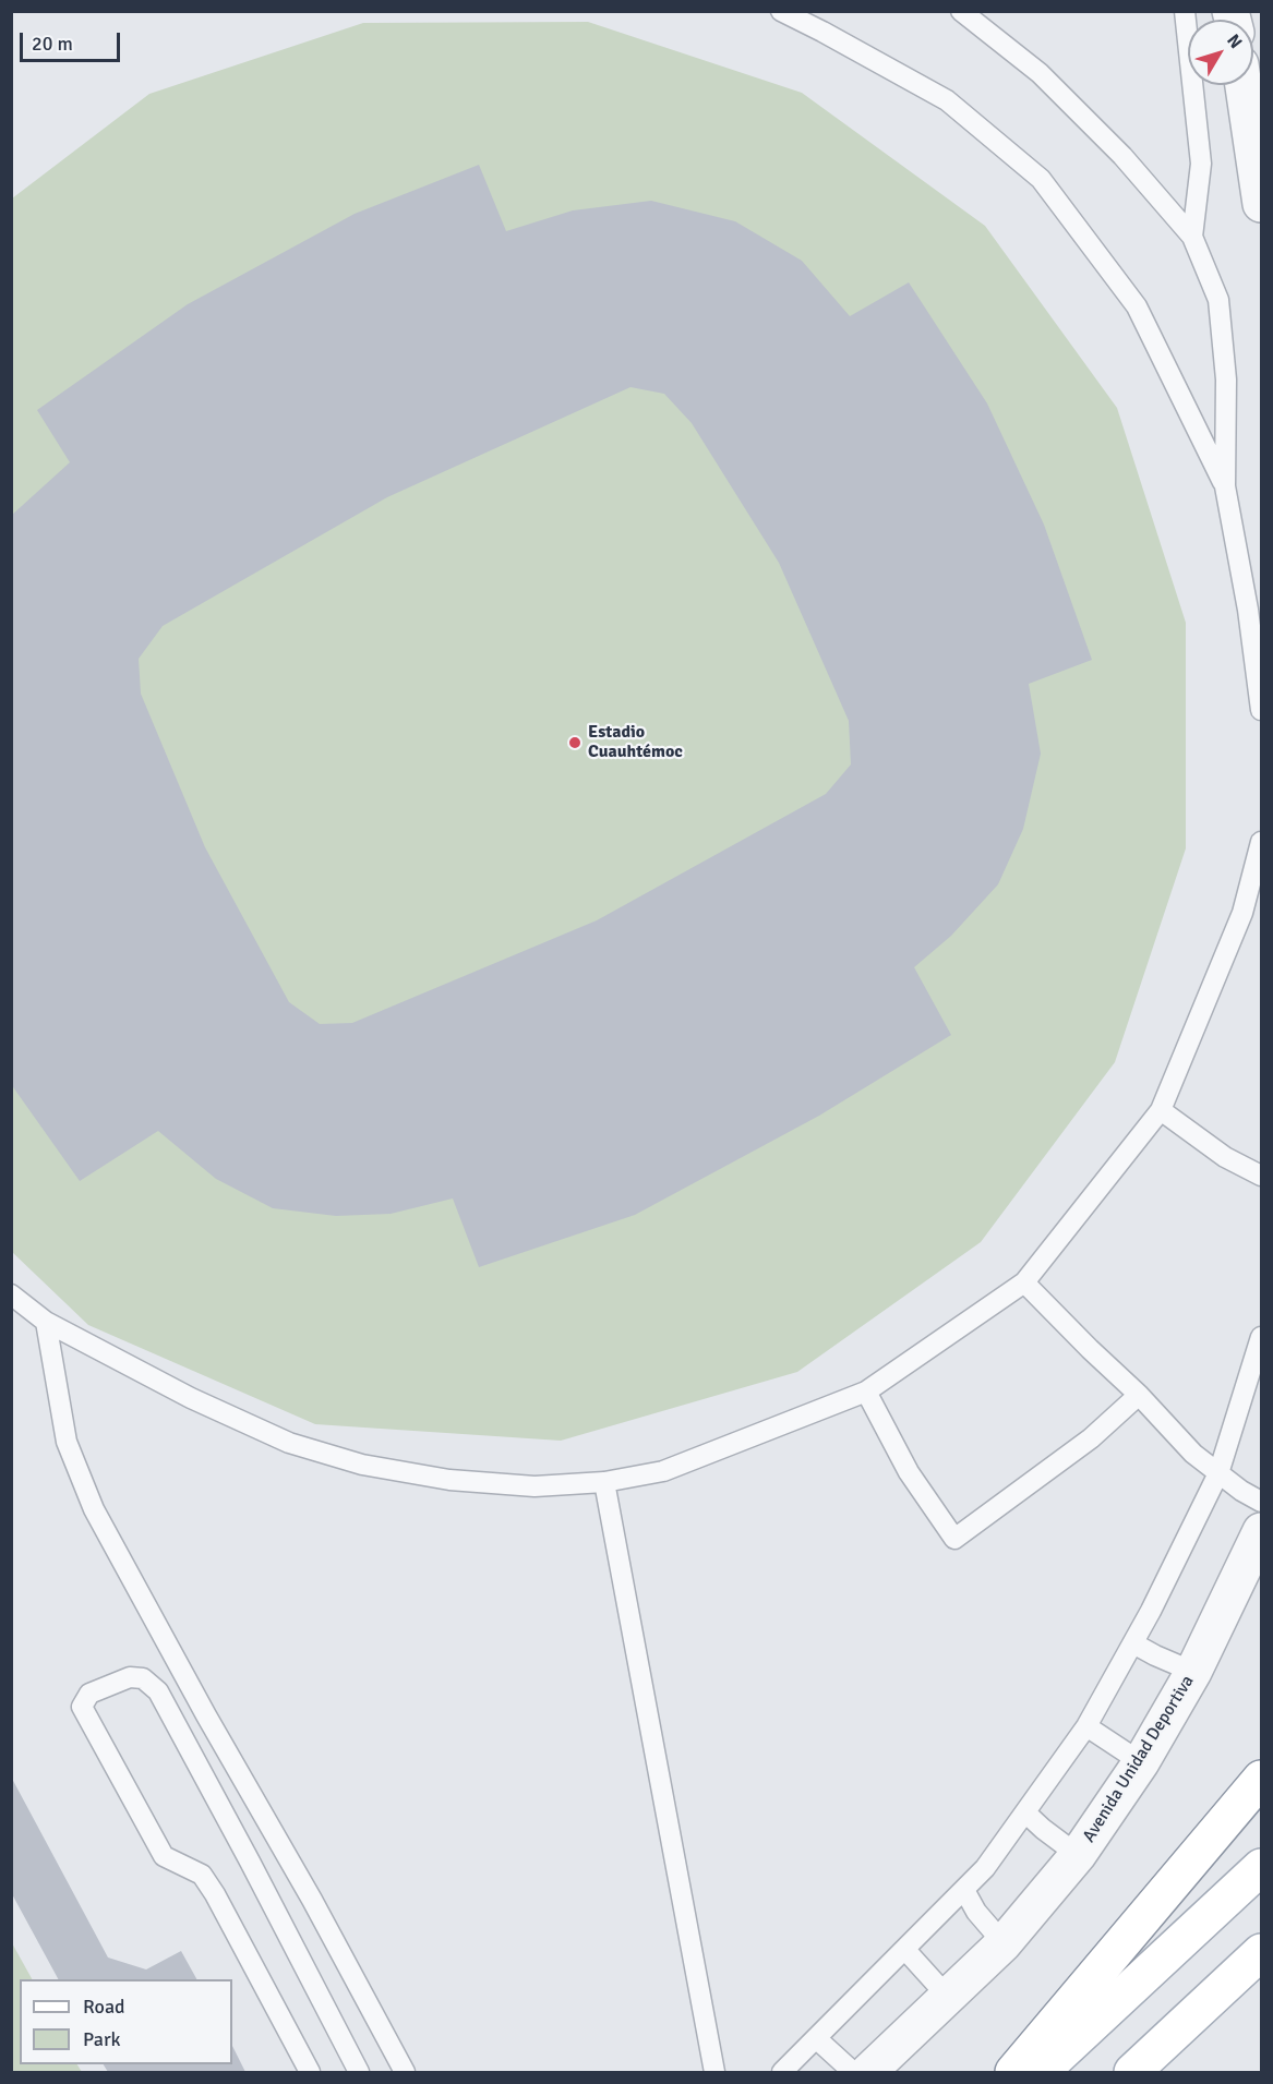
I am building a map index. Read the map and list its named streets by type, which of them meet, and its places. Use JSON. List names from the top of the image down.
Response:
{
  "streets": {
    "street": ["Avenida Unidad Deportiva"]
  },
  "places": ["Estadio Cuauhtémoc"],
  "legend": ["Road", "Park"],
  "scale_bar": "20 m",
  "north": "top right"
}
